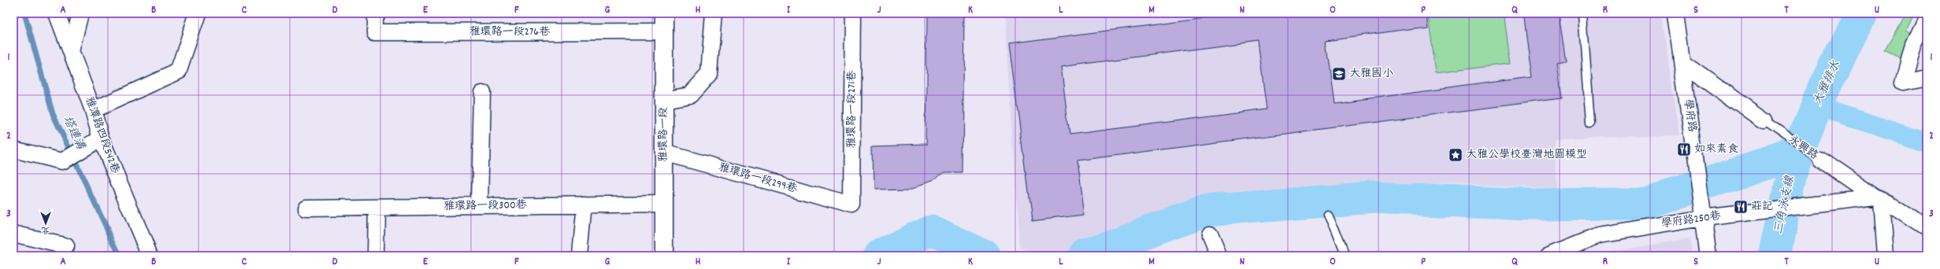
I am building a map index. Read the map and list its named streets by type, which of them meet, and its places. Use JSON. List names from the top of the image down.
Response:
{
  "streets": {
    "street": [
      "雅環路一段276巷",
      "雅環路一段271巷",
      "學府路",
      "雅環路一段",
      "雅潭路四段542巷",
      "永興路",
      "雅環路一段299巷",
      "雅環路一段300巷",
      "學府路250巷"
    ]
  },
  "crossings": [
    ["雅環路一段276巷", "雅環路一段"],
    ["雅環路一段271巷", "雅環路一段299巷"],
    ["學府路", "永興路"],
    ["學府路", "學府路250巷"],
    ["雅環路一段", "雅環路一段299巷"],
    ["雅環路一段", "雅環路一段300巷"],
    ["永興路", "學府路250巷"]
  ],
  "water": ["大雅排水", "塔連溝", "三角泳支線"],
  "places": {
    "school or university": ["大雅國小"],
    "restaurant": ["如來素食", "莊記"],
    "place": ["大雅公學校臺灣地圖模型"]
  },
  "north": "bottom",
  "grid": {
    "columns": [
      "A",
      "B",
      "C",
      "D",
      "E",
      "F",
      "G",
      "H",
      "I",
      "J",
      "K",
      "L",
      "M",
      "N",
      "O",
      "P",
      "Q",
      "R",
      "S",
      "T",
      "U"
    ],
    "rows": ["1", "2", "3"]
  }
}
